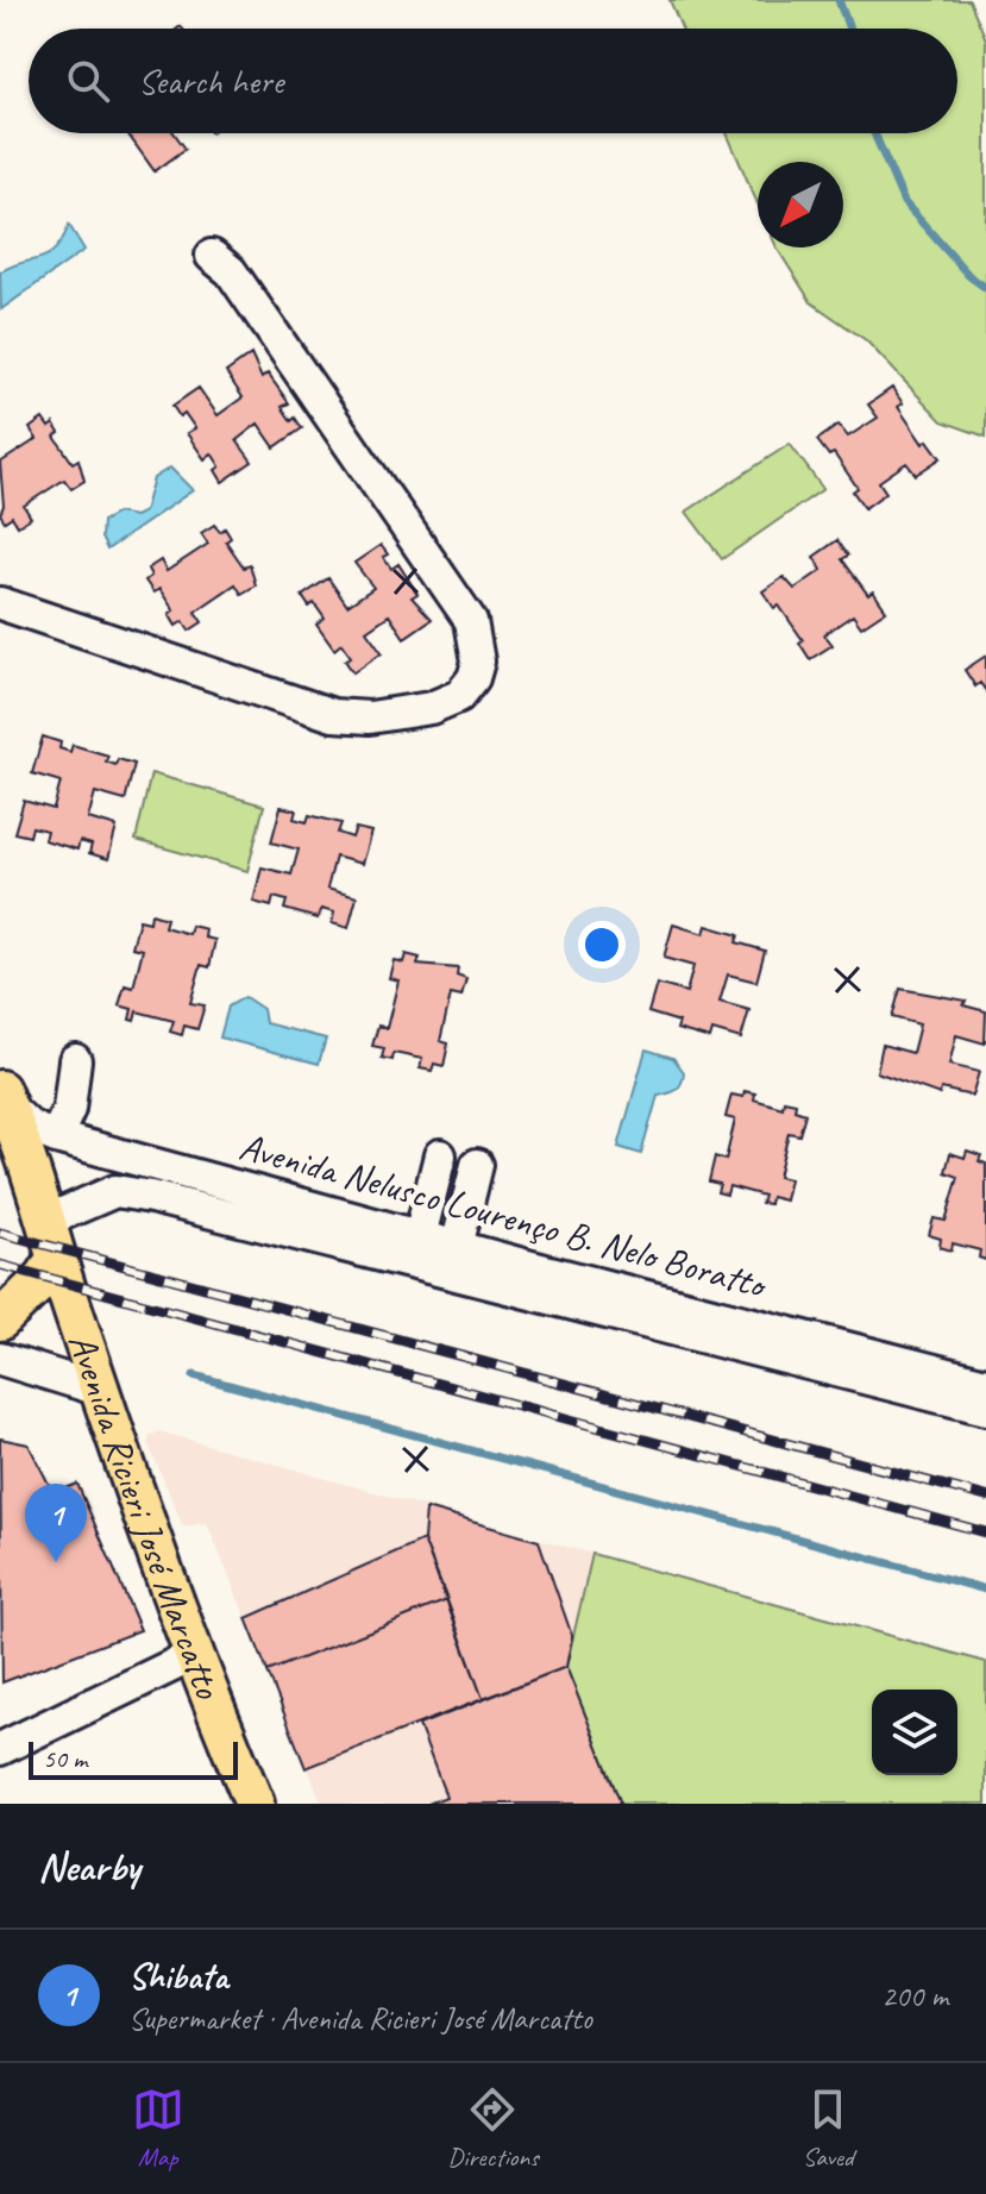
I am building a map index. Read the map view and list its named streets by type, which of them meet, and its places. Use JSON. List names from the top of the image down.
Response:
{
  "streets": {
    "main road": ["Avenida Ricieri José Marcatto"],
    "street": ["Avenida Nelusco Lourenço B. Nelo Boratto"]
  },
  "crossings": [
    ["Avenida Nelusco Lourenço B. Nelo Boratto", "Avenida Ricieri José Marcatto"]
  ],
  "scale_bar": "50 m",
  "north": "bottom left",
  "page": {
    "search": "Search here",
    "pins": "1",
    "scale": "50 m",
    "heading": "Nearby",
    "list": [
      {
        "mark": "1",
        "name": "Shibata",
        "note": "Supermarket · Avenida Ricieri José Marcatto",
        "value": "200 m"
      }
    ],
    "nav": ["Map", "Directions", "Saved"]
  }
}
